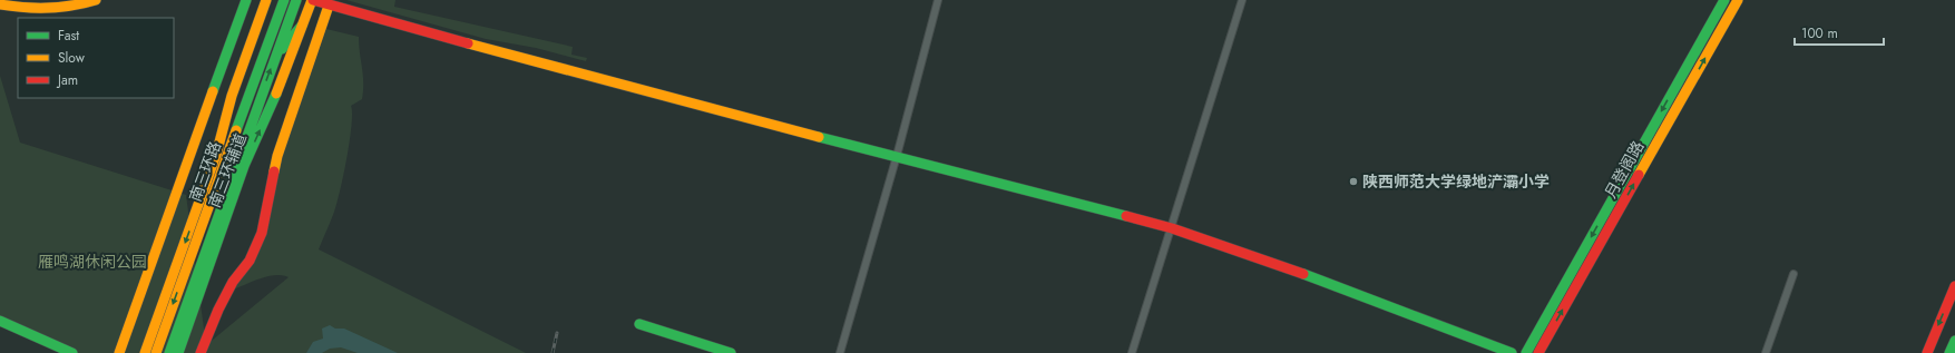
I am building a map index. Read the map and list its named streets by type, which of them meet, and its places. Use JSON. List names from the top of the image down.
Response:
{
  "streets": {
    "main road": ["月登阁路", "南三环辅道", "南三环路"]
  },
  "crossings": [
    ["南三环辅道", "南三环路"]
  ],
  "parks": ["雁鸣湖休闲公园"],
  "places": ["陕西师范大学绿地浐灞小学"],
  "legend": ["Fast", "Slow", "Jam"],
  "scale_bar": "100 m"
}
